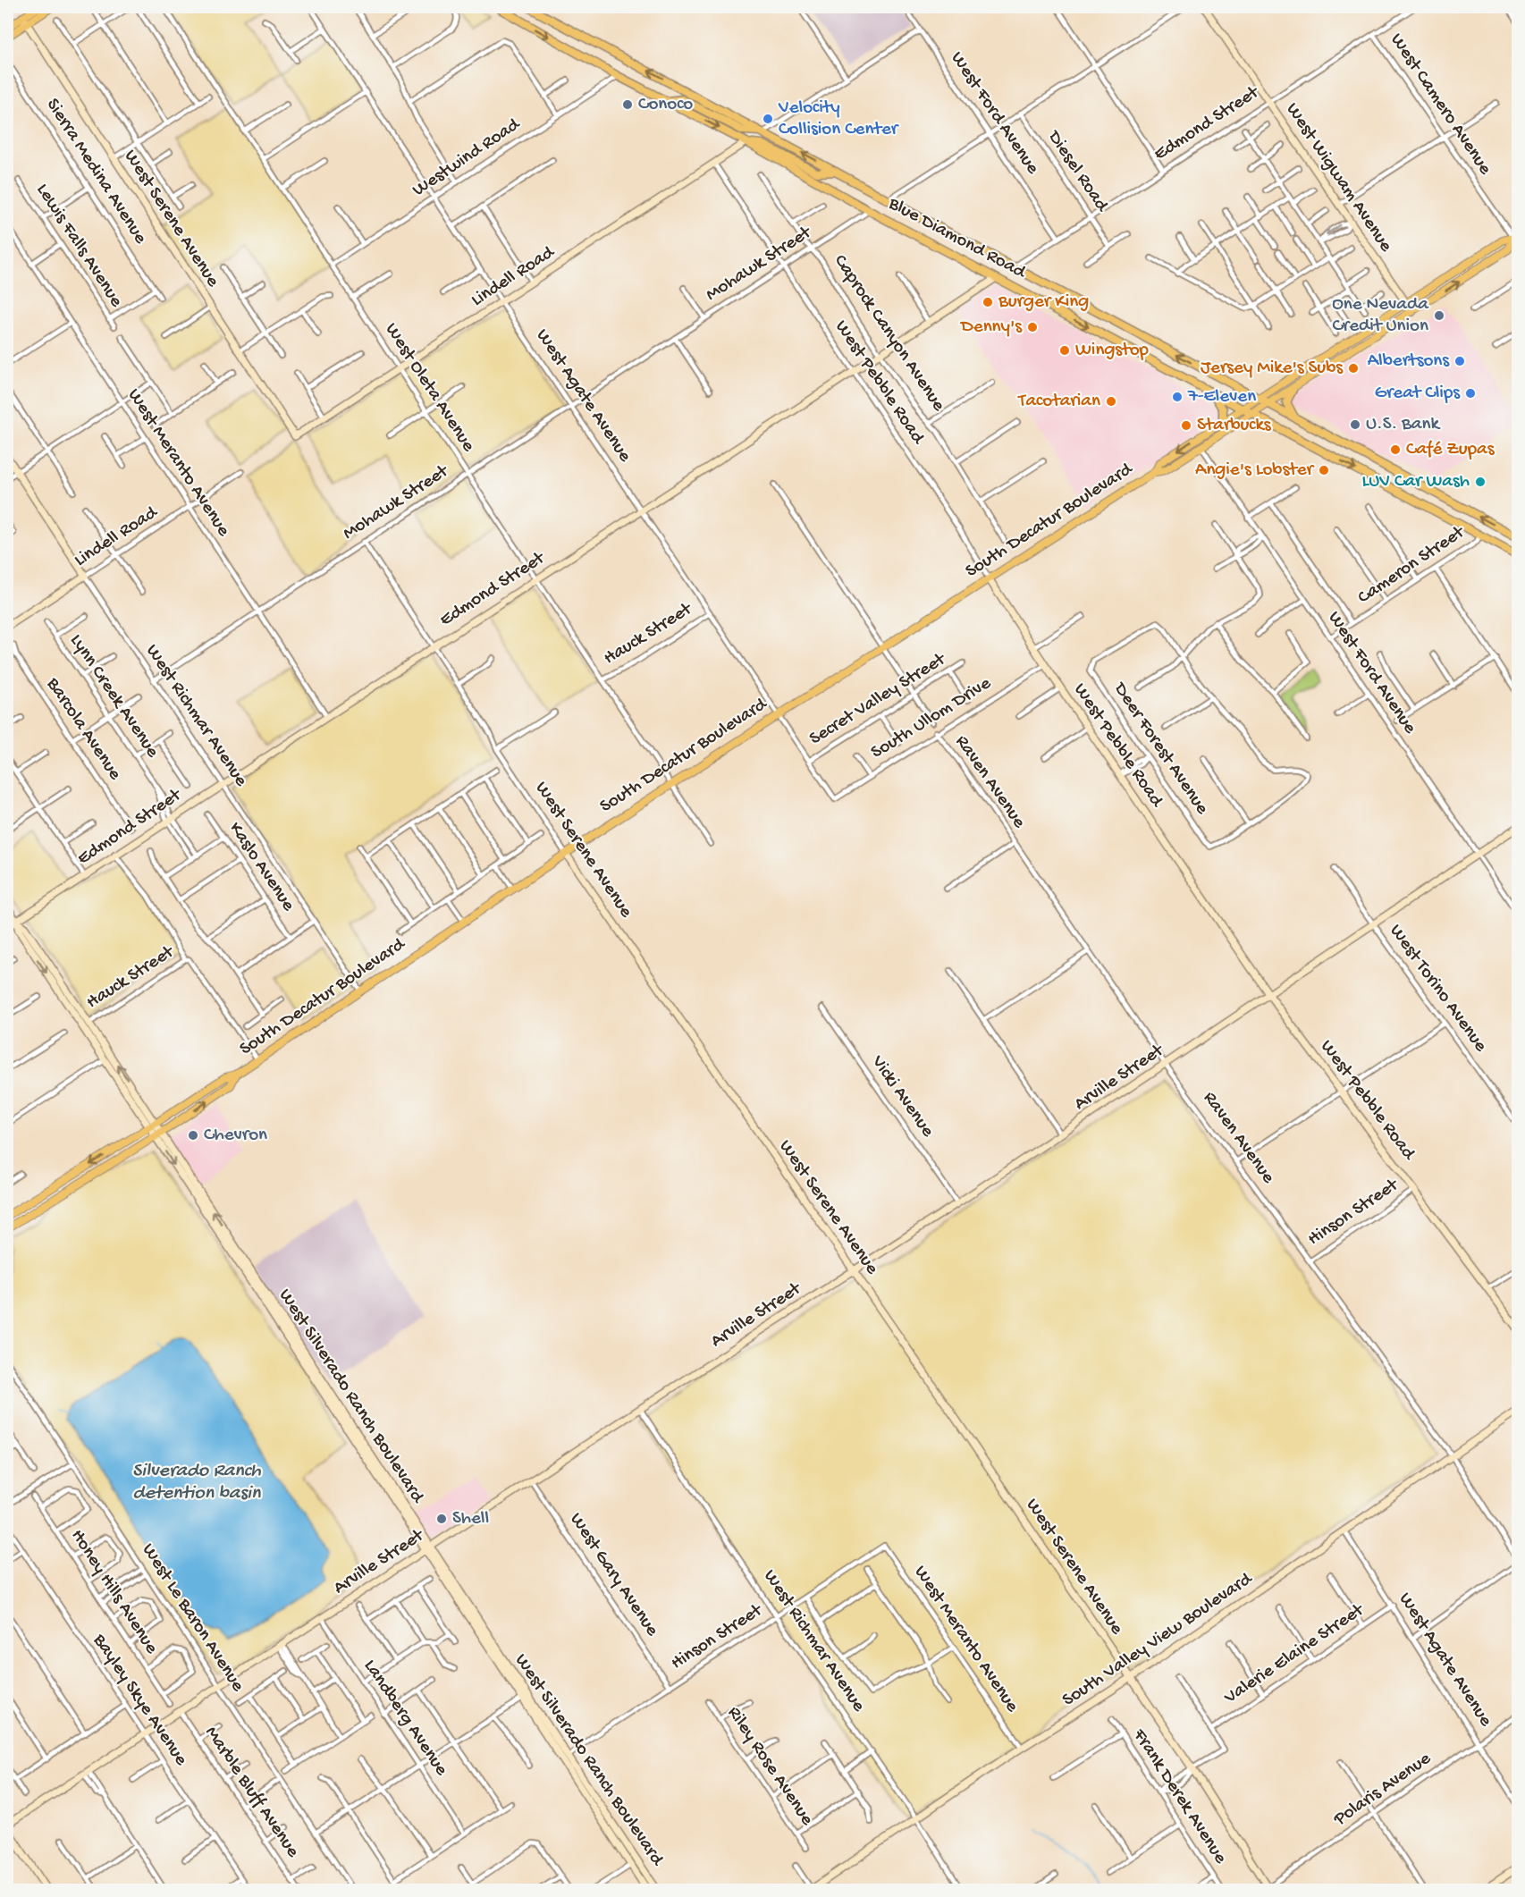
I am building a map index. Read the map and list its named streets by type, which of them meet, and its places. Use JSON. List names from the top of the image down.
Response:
{
  "streets": {
    "highway": ["Blue Diamond Road"],
    "main road": ["South Decatur Boulevard"],
    "street": [
      "West Camero Avenue",
      "West Ford Avenue",
      "Edmond Street",
      "Westwind Road",
      "Sierra Medina Avenue",
      "Diesel Road",
      "West Wigwam Avenue",
      "West Serene Avenue",
      "Lewis Falls Avenue",
      "Mohawk Street",
      "Lindell Road",
      "Caprock Canyon Avenue",
      "West Pebble Road",
      "West Oleta Avenue",
      "West Agate Avenue",
      "West Meranto Avenue",
      "Cameron Street",
      "Hauck Street",
      "Lynn Creek Avenue",
      "Secret Valley Street",
      "West Richmar Avenue",
      "South Ullom Drive",
      "Barcola Avenue",
      "Deer Forest Avenue",
      "Raven Avenue",
      "Kaslo Avenue",
      "West Torino Avenue",
      "Arville Street",
      "Vicki Avenue",
      "Hinson Street",
      "West Silverado Ranch Boulevard",
      "West Gary Avenue",
      "Honey Hills Avenue",
      "West Le Baron Avenue",
      "South Valley View Boulevard",
      "Valerie Elaine Street",
      "Bayley Skye Avenue",
      "Landberg Avenue",
      "Riley Rose Avenue",
      "Polaris Avenue",
      "Marble Bluff Avenue",
      "Frank Derek Avenue"
    ]
  },
  "crossings": [
    ["West Camero Avenue", "Edmond Street"],
    ["West Camero Avenue", "South Decatur Boulevard"],
    ["West Ford Avenue", "Edmond Street"],
    ["West Ford Avenue", "South Decatur Boulevard"],
    ["West Ford Avenue", "Cameron Street"],
    ["West Ford Avenue", "Arville Street"],
    ["Edmond Street", "Diesel Road"],
    ["Edmond Street", "West Wigwam Avenue"],
    ["Edmond Street", "West Serene Avenue"],
    ["Edmond Street", "Blue Diamond Road"],
    ["Edmond Street", "Caprock Canyon Avenue"],
    ["Edmond Street", "West Pebble Road"],
    ["Edmond Street", "West Oleta Avenue"],
    ["Edmond Street", "West Agate Avenue"],
    ["Edmond Street", "West Meranto Avenue"],
    ["Edmond Street", "Lynn Creek Avenue"],
    ["Edmond Street", "West Richmar Avenue"],
    ["Edmond Street", "West Silverado Ranch Boulevard"],
    ["Westwind Road", "Blue Diamond Road"],
    ["Westwind Road", "West Oleta Avenue"],
    ["Westwind Road", "West Agate Avenue"],
    ["West Wigwam Avenue", "South Decatur Boulevard"],
    ["West Serene Avenue", "Mohawk Street"],
    ["West Serene Avenue", "Lindell Road"],
    ["West Serene Avenue", "South Decatur Boulevard"],
    ["West Serene Avenue", "Arville Street"],
    ["West Serene Avenue", "South Valley View Boulevard"],
    ["West Serene Avenue", "Polaris Avenue"],
    ["Blue Diamond Road", "Mohawk Street"],
    ["Blue Diamond Road", "Lindell Road"],
    ["Blue Diamond Road", "South Decatur Boulevard"],
    ["Blue Diamond Road", "Cameron Street"],
    ["Mohawk Street", "Caprock Canyon Avenue"],
    ["Mohawk Street", "West Pebble Road"],
    ["Mohawk Street", "West Oleta Avenue"],
    ["Mohawk Street", "West Agate Avenue"],
    ["Mohawk Street", "West Meranto Avenue"],
    ["Mohawk Street", "West Richmar Avenue"],
    ["Lindell Road", "West Pebble Road"],
    ["Lindell Road", "West Oleta Avenue"],
    ["Lindell Road", "West Agate Avenue"],
    ["Lindell Road", "West Meranto Avenue"],
    ["Lindell Road", "West Richmar Avenue"],
    ["West Pebble Road", "South Decatur Boulevard"],
    ["West Pebble Road", "South Ullom Drive"],
    ["West Pebble Road", "Arville Street"],
    ["West Pebble Road", "Hinson Street"],
    ["West Oleta Avenue", "South Decatur Boulevard"],
    ["West Oleta Avenue", "Hauck Street"],
    ["West Agate Avenue", "South Decatur Boulevard"],
    ["West Agate Avenue", "Hauck Street"],
    ["West Agate Avenue", "Secret Valley Street"],
    ["West Agate Avenue", "South Ullom Drive"],
    ["West Agate Avenue", "South Valley View Boulevard"],
    ["West Agate Avenue", "Valerie Elaine Street"],
    ["West Agate Avenue", "Polaris Avenue"],
    ["West Meranto Avenue", "Hinson Street"],
    ["West Meranto Avenue", "South Valley View Boulevard"],
    ["South Decatur Boulevard", "West Richmar Avenue"],
    ["South Decatur Boulevard", "West Silverado Ranch Boulevard"],
    ["Hauck Street", "West Silverado Ranch Boulevard"],
    ["West Richmar Avenue", "Arville Street"],
    ["West Richmar Avenue", "Hinson Street"],
    ["West Richmar Avenue", "South Valley View Boulevard"],
    ["South Ullom Drive", "Raven Avenue"],
    ["Raven Avenue", "Arville Street"],
    ["Raven Avenue", "Hinson Street"],
    ["Raven Avenue", "South Valley View Boulevard"],
    ["West Torino Avenue", "Arville Street"],
    ["Arville Street", "Vicki Avenue"],
    ["Arville Street", "West Silverado Ranch Boulevard"],
    ["Arville Street", "West Gary Avenue"],
    ["Arville Street", "West Le Baron Avenue"],
    ["Arville Street", "Bayley Skye Avenue"],
    ["Arville Street", "Landberg Avenue"],
    ["Arville Street", "Marble Bluff Avenue"],
    ["Hinson Street", "West Silverado Ranch Boulevard"],
    ["Hinson Street", "West Gary Avenue"]
  ],
  "water": ["Silverado Ranch detention basin"],
  "places": [
    "Conoco",
    "Velocity Collision Center",
    "Burger King",
    "One Nevada Credit Union",
    "Denny's",
    "Wingstop",
    "Albertsons",
    "Jersey Mike's Subs",
    "Great Clips",
    "7-Eleven",
    "Tacotarian",
    "U.S. Bank",
    "Starbucks",
    "Café Zupas",
    "Angie's Lobster",
    "LUV Car Wash",
    "Chevron",
    "Shell"
  ]
}
